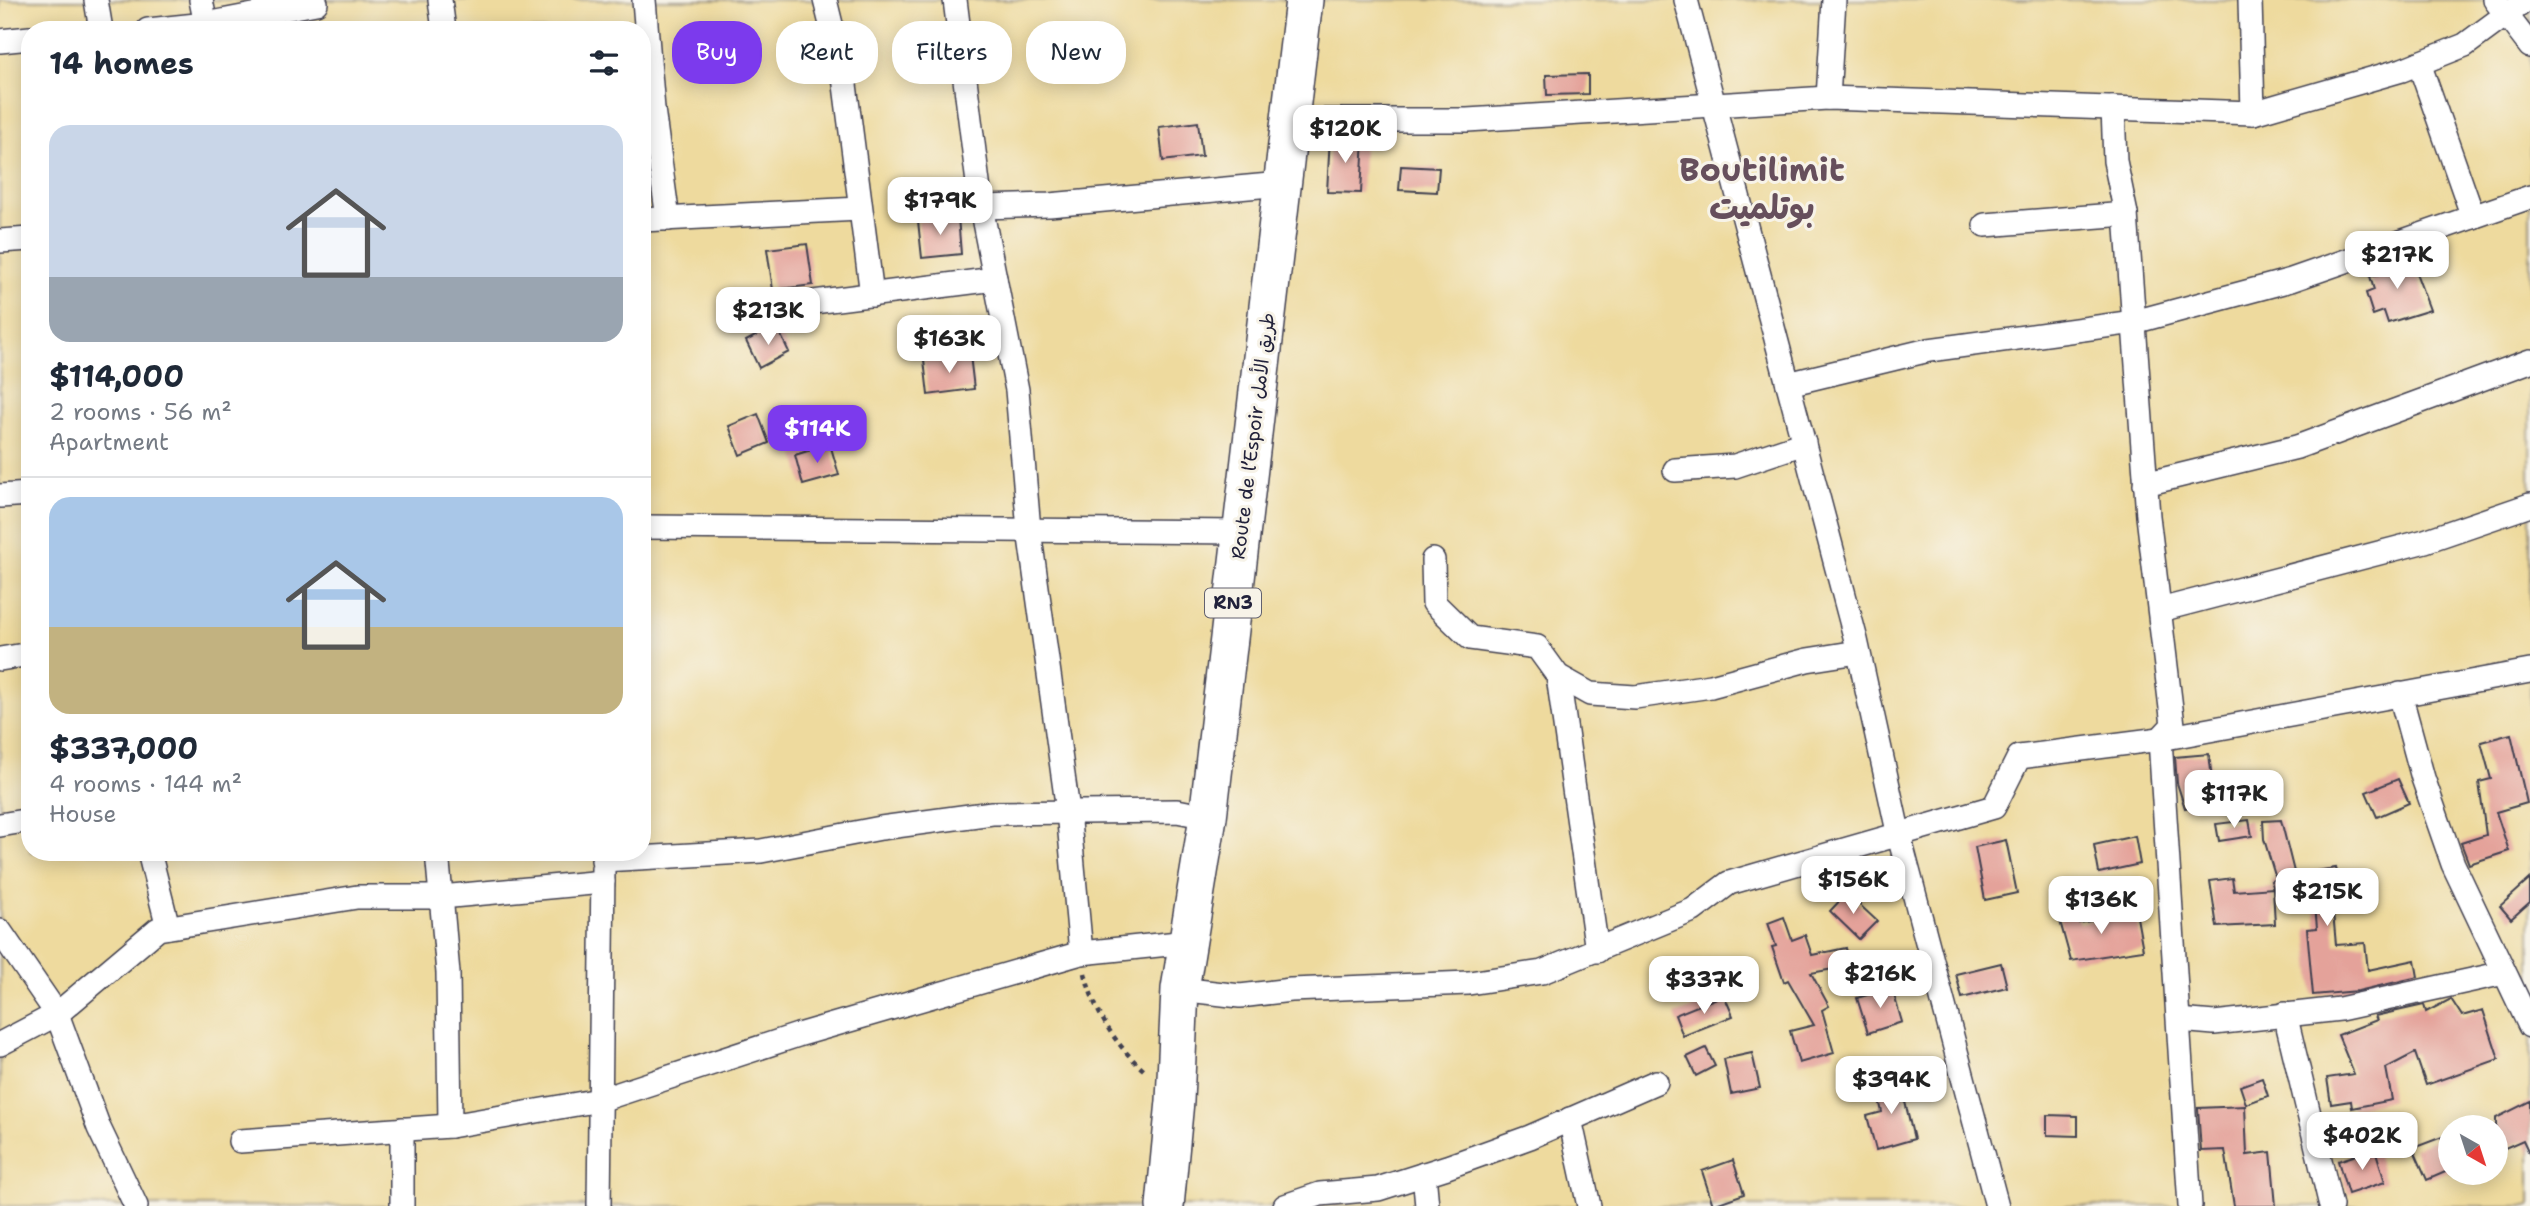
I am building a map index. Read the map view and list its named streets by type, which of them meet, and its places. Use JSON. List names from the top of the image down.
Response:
{
  "streets": {
    "highway": ["Route de l’Espoir طريق الأمل", "RN3"]
  },
  "districts": ["Boutilimit بوتلميت"],
  "north": "bottom right",
  "page": {
    "chip": [
      "Buy",
      "Rent",
      "Filters",
      "New"
    ],
    "heading": "14 homes",
    "price": [
      "$120K",
      "$179K",
      "$217K",
      "$213K",
      "$163K",
      "$114K",
      "$117K",
      "$156K",
      "$215K",
      "$136K",
      "$216K",
      "$337K",
      "$394K",
      "$402K"
    ],
    "list": [
      {
        "name": "$114,000",
        "note": "2 rooms · 56 m² · Apartment"
      },
      {
        "name": "$337,000",
        "note": "4 rooms · 144 m² · House"
      }
    ]
  }
}
